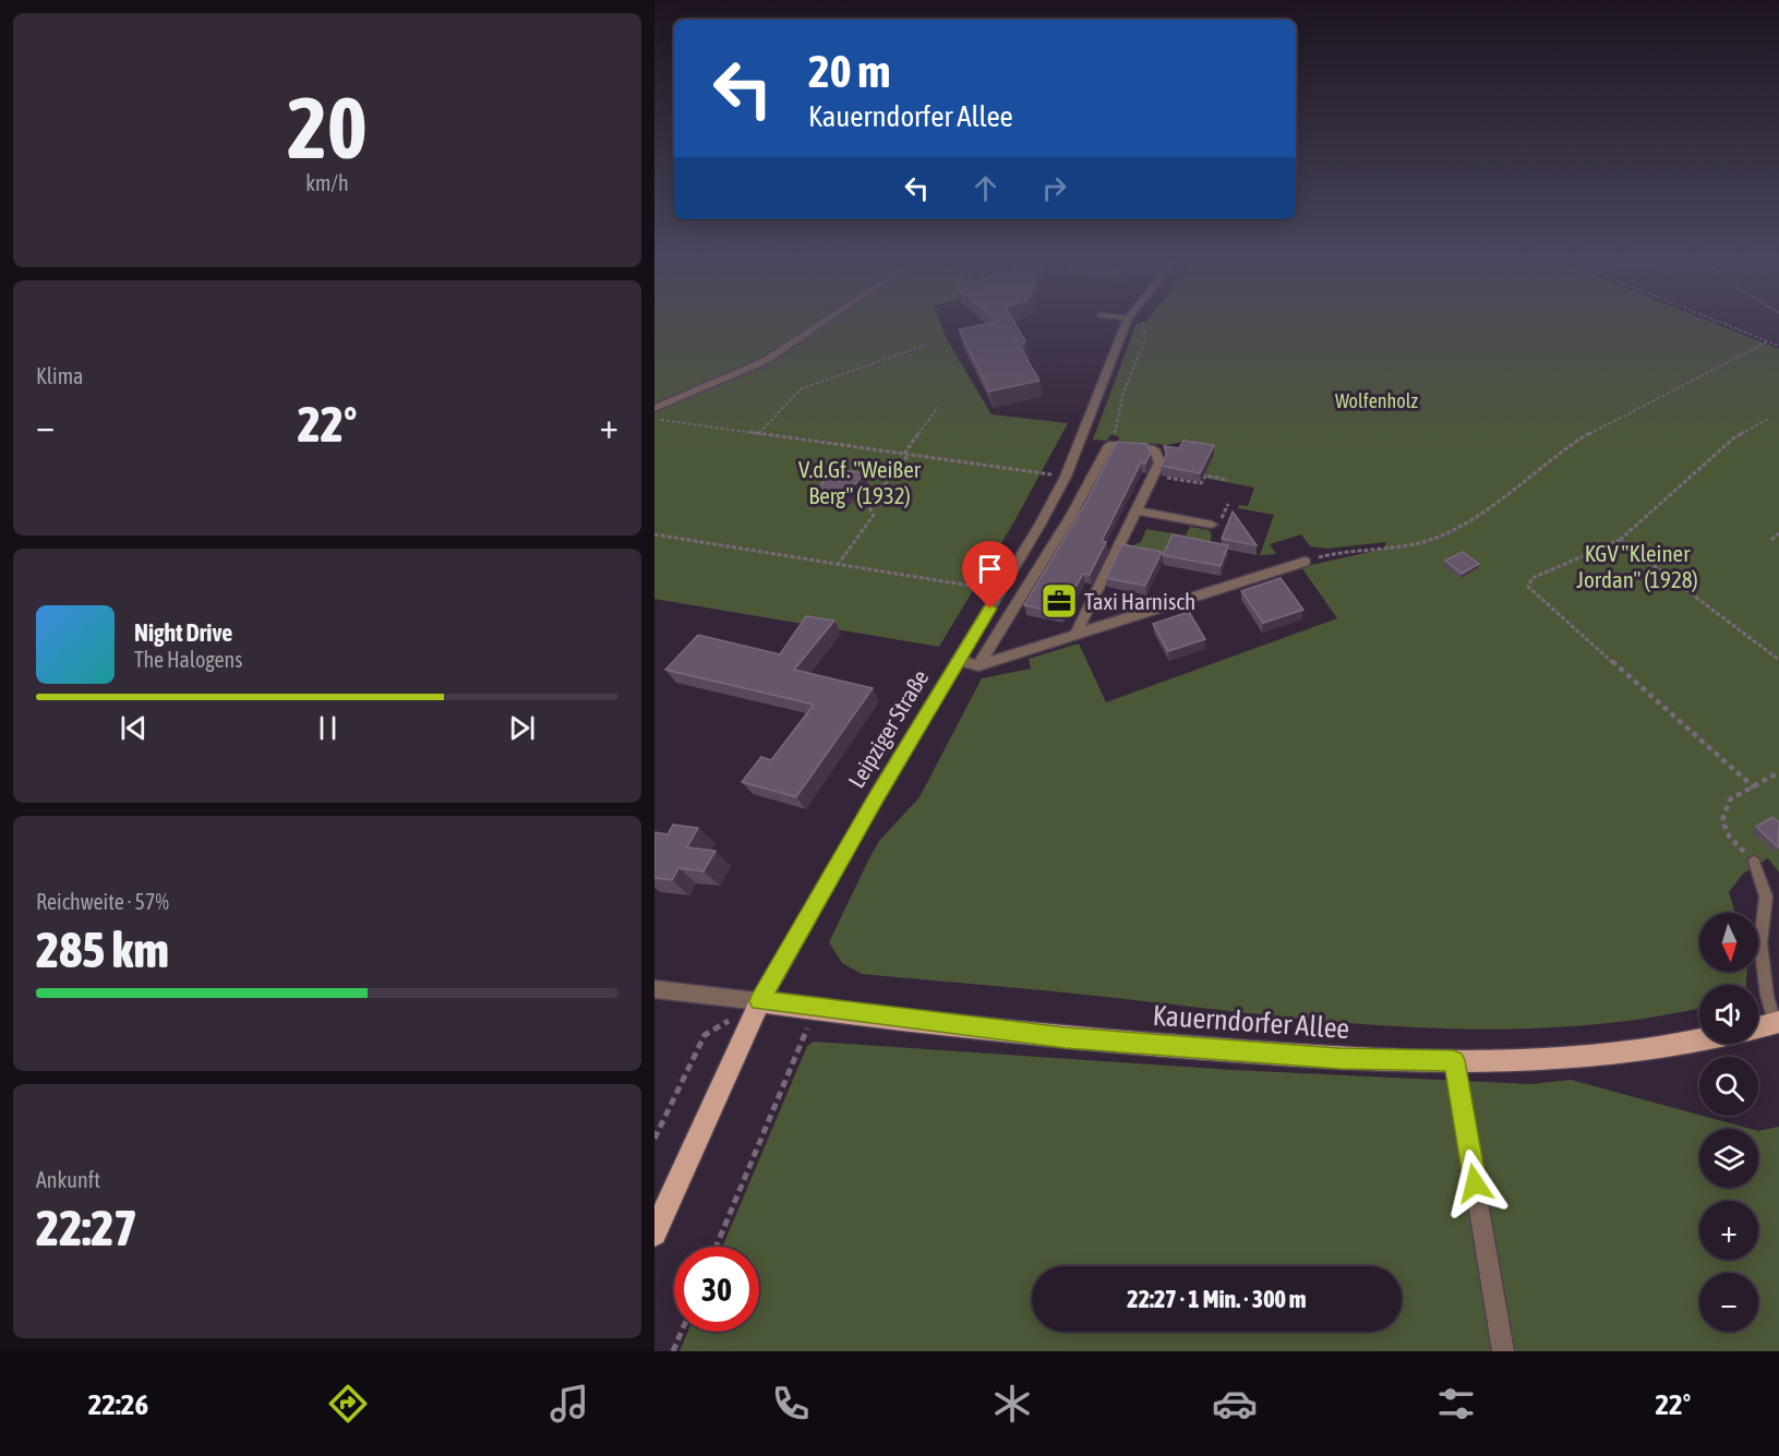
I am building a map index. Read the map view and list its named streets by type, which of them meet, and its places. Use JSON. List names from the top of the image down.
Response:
{
  "streets": {
    "main road": ["Leipziger Straße", "Kauerndorfer Allee"]
  },
  "crossings": [
    ["Leipziger Straße", "Kauerndorfer Allee"]
  ],
  "parks": ["Wolfenholz", "V.d.Gf. \"Weißer Berg\" (1932)", "KGV \"Kleiner Jordan\" (1928)"],
  "places": {
    "office": ["Taxi Harnisch"]
  },
  "north": "bottom",
  "page": {
    "tile": [
      ["20", "km/h"],
      "Klima",
      ["Reichweite · 57%", "285 km"],
      ["Ankunft", "22:27"]
    ],
    "turn": ["20 m", "Kauerndorfer Allee"],
    "heat": ["−", "22°", "+"],
    "song": ["Night Drive", "The Halogens"],
    "map_buttons": ["+", "−"],
    "limit": "30",
    "trip": "22:27 · 1 Min. · 300 m",
    "tabs": ["22:26", "22°"]
  }
}
